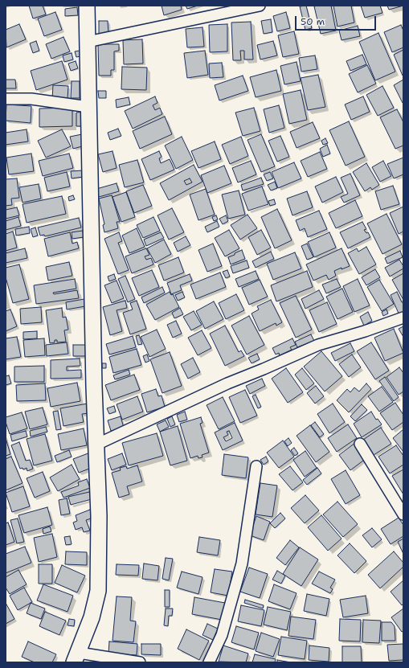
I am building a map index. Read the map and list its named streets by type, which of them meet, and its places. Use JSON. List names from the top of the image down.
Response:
{
  "scale_bar": "50 m"
}
